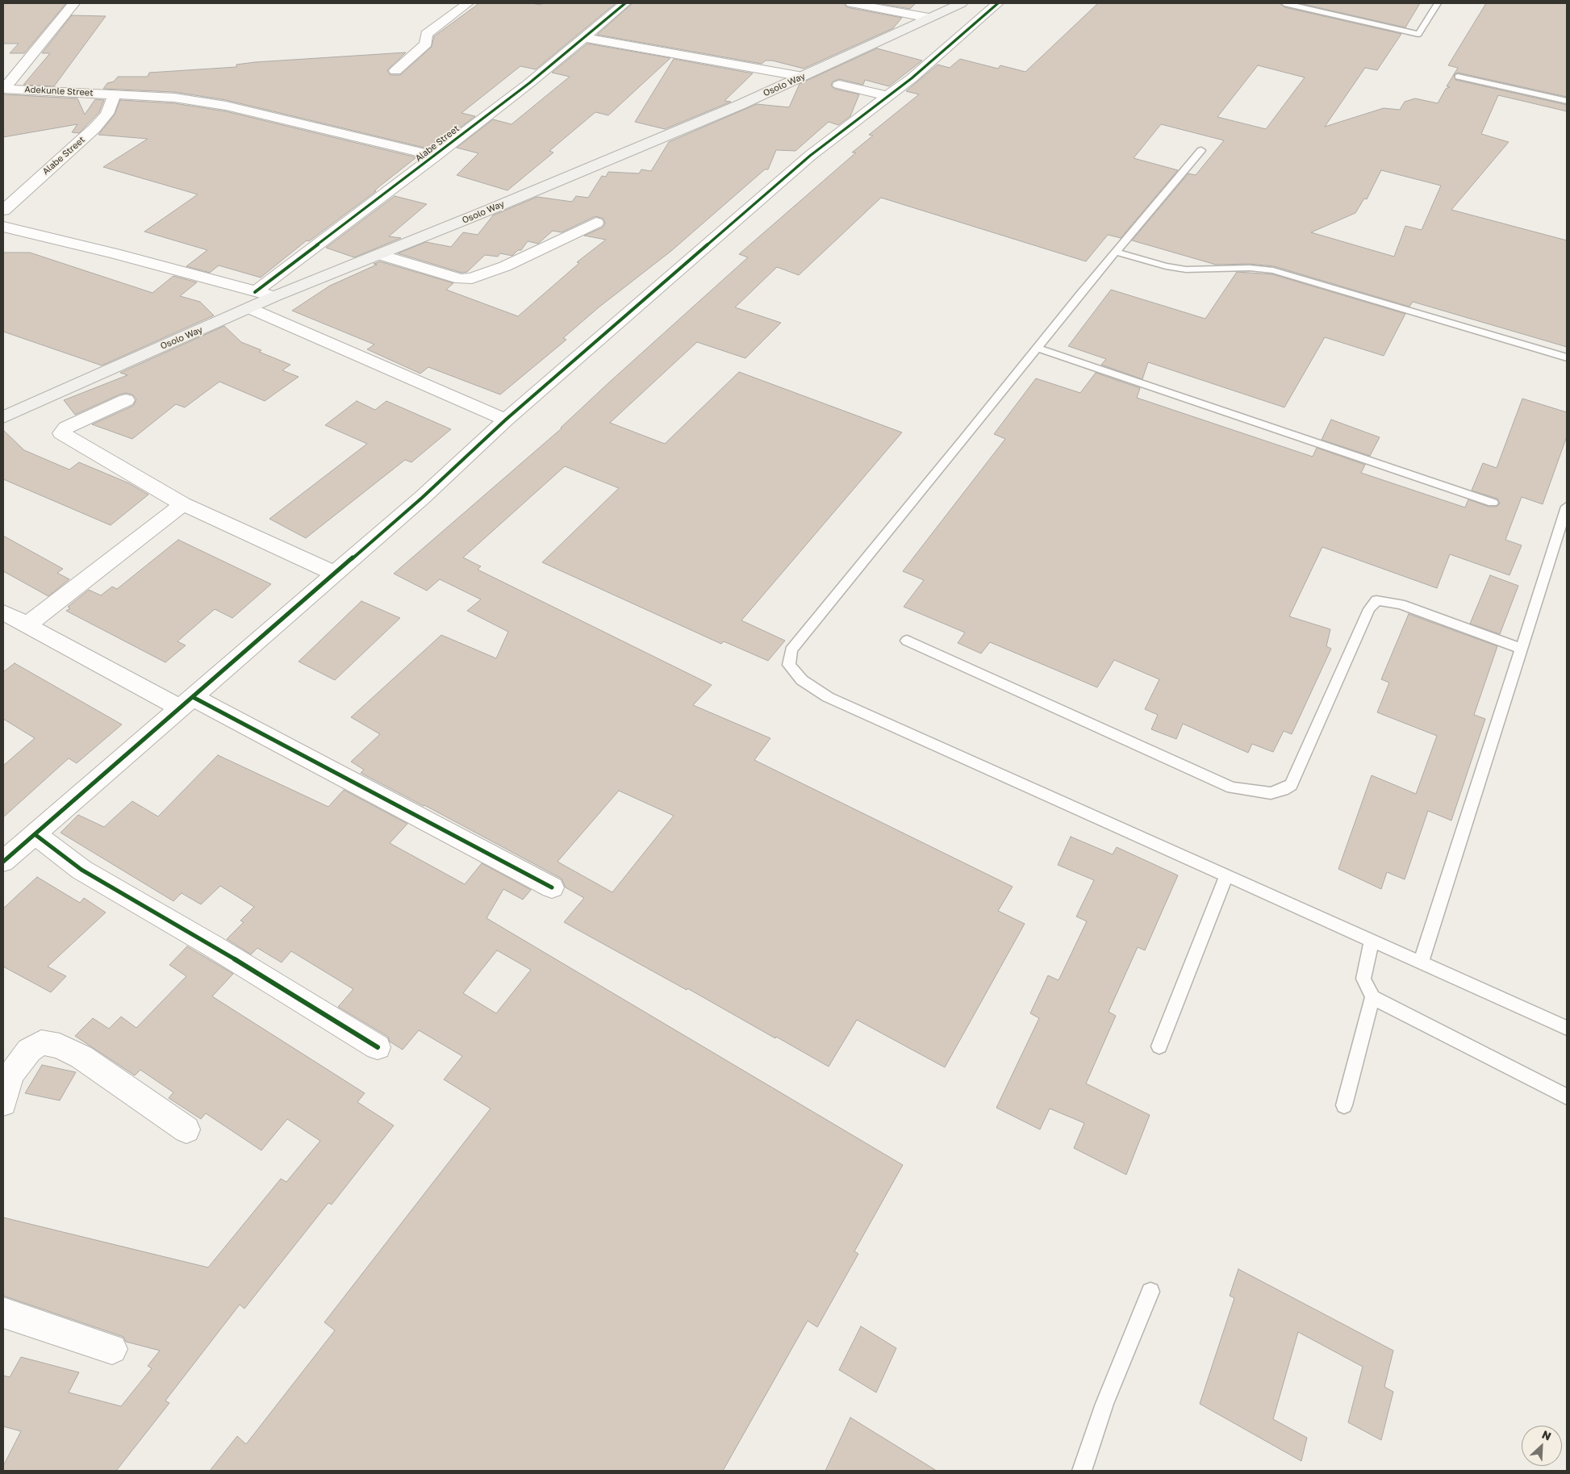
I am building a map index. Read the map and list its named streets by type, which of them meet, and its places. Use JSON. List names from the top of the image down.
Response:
{
  "streets": {
    "main road": ["Osolo Way"],
    "street": ["Adekunle Street", "Alabe Street"]
  },
  "crossings": [
    ["Adekunle Street", "Alabe Street"]
  ],
  "north": "top right"
}
